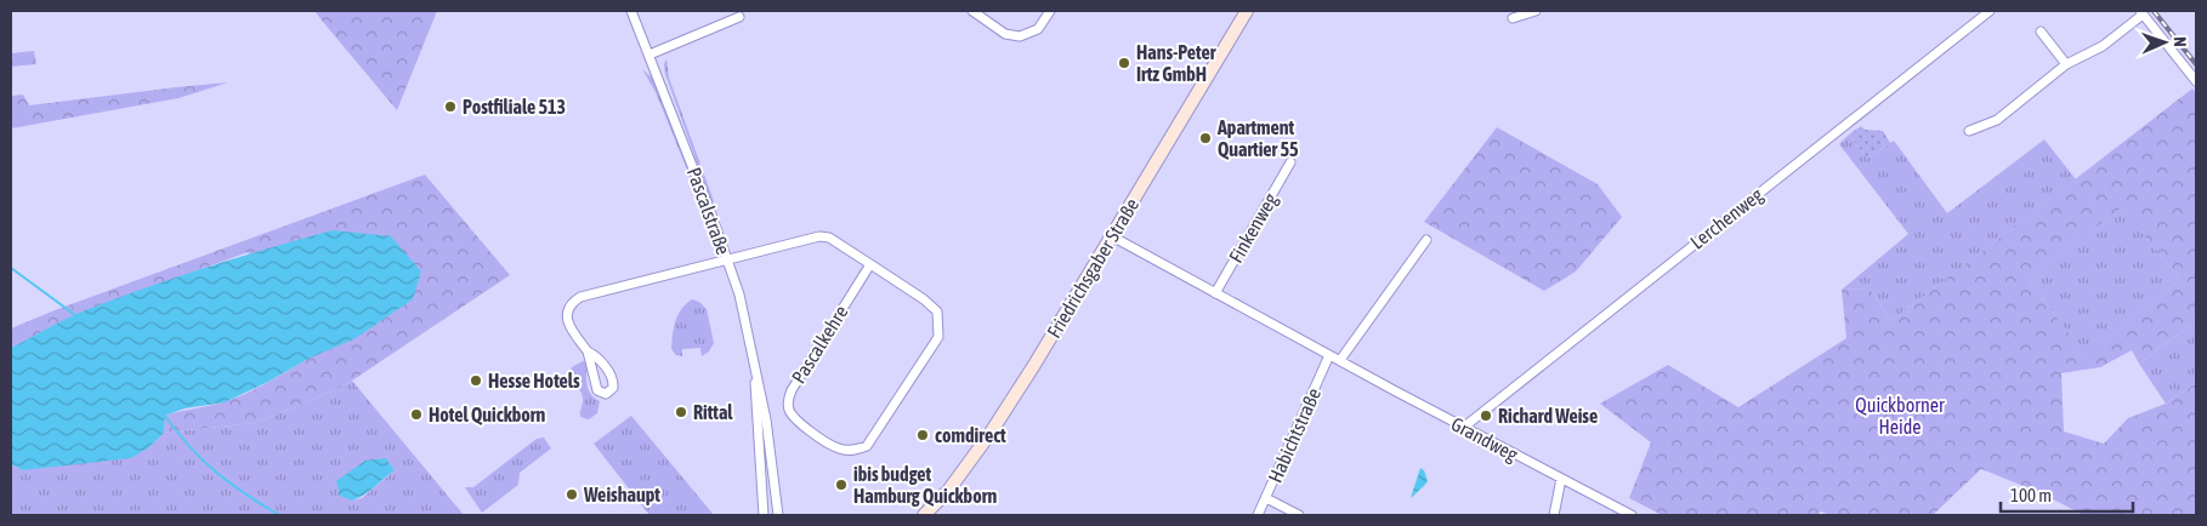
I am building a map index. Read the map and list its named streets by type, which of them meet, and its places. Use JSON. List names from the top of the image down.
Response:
{
  "streets": {
    "main road": ["Friedrichsgaber Straße"],
    "street": [
      "Pascalstraße",
      "Lerchenweg",
      "Finkenweg",
      "Pascalkehre",
      "Habichtstraße",
      "Grandweg"
    ]
  },
  "crossings": [
    ["Lerchenweg", "Grandweg"],
    ["Finkenweg", "Grandweg"],
    ["Friedrichsgaber Straße", "Grandweg"],
    ["Habichtstraße", "Grandweg"]
  ],
  "parks": ["Quickborner Heide"],
  "places": [
    "Hans-Peter Irtz GmbH",
    "Postfiliale 513",
    "Apartment Quartier 55",
    "Hesse Hotels",
    "Rittal",
    "Hotel Quickborn",
    "Richard Weise",
    "comdirect",
    "ibis budget Hamburg Quickborn",
    "Weishaupt"
  ],
  "scale_bar": "100 m",
  "north": "right"
}
